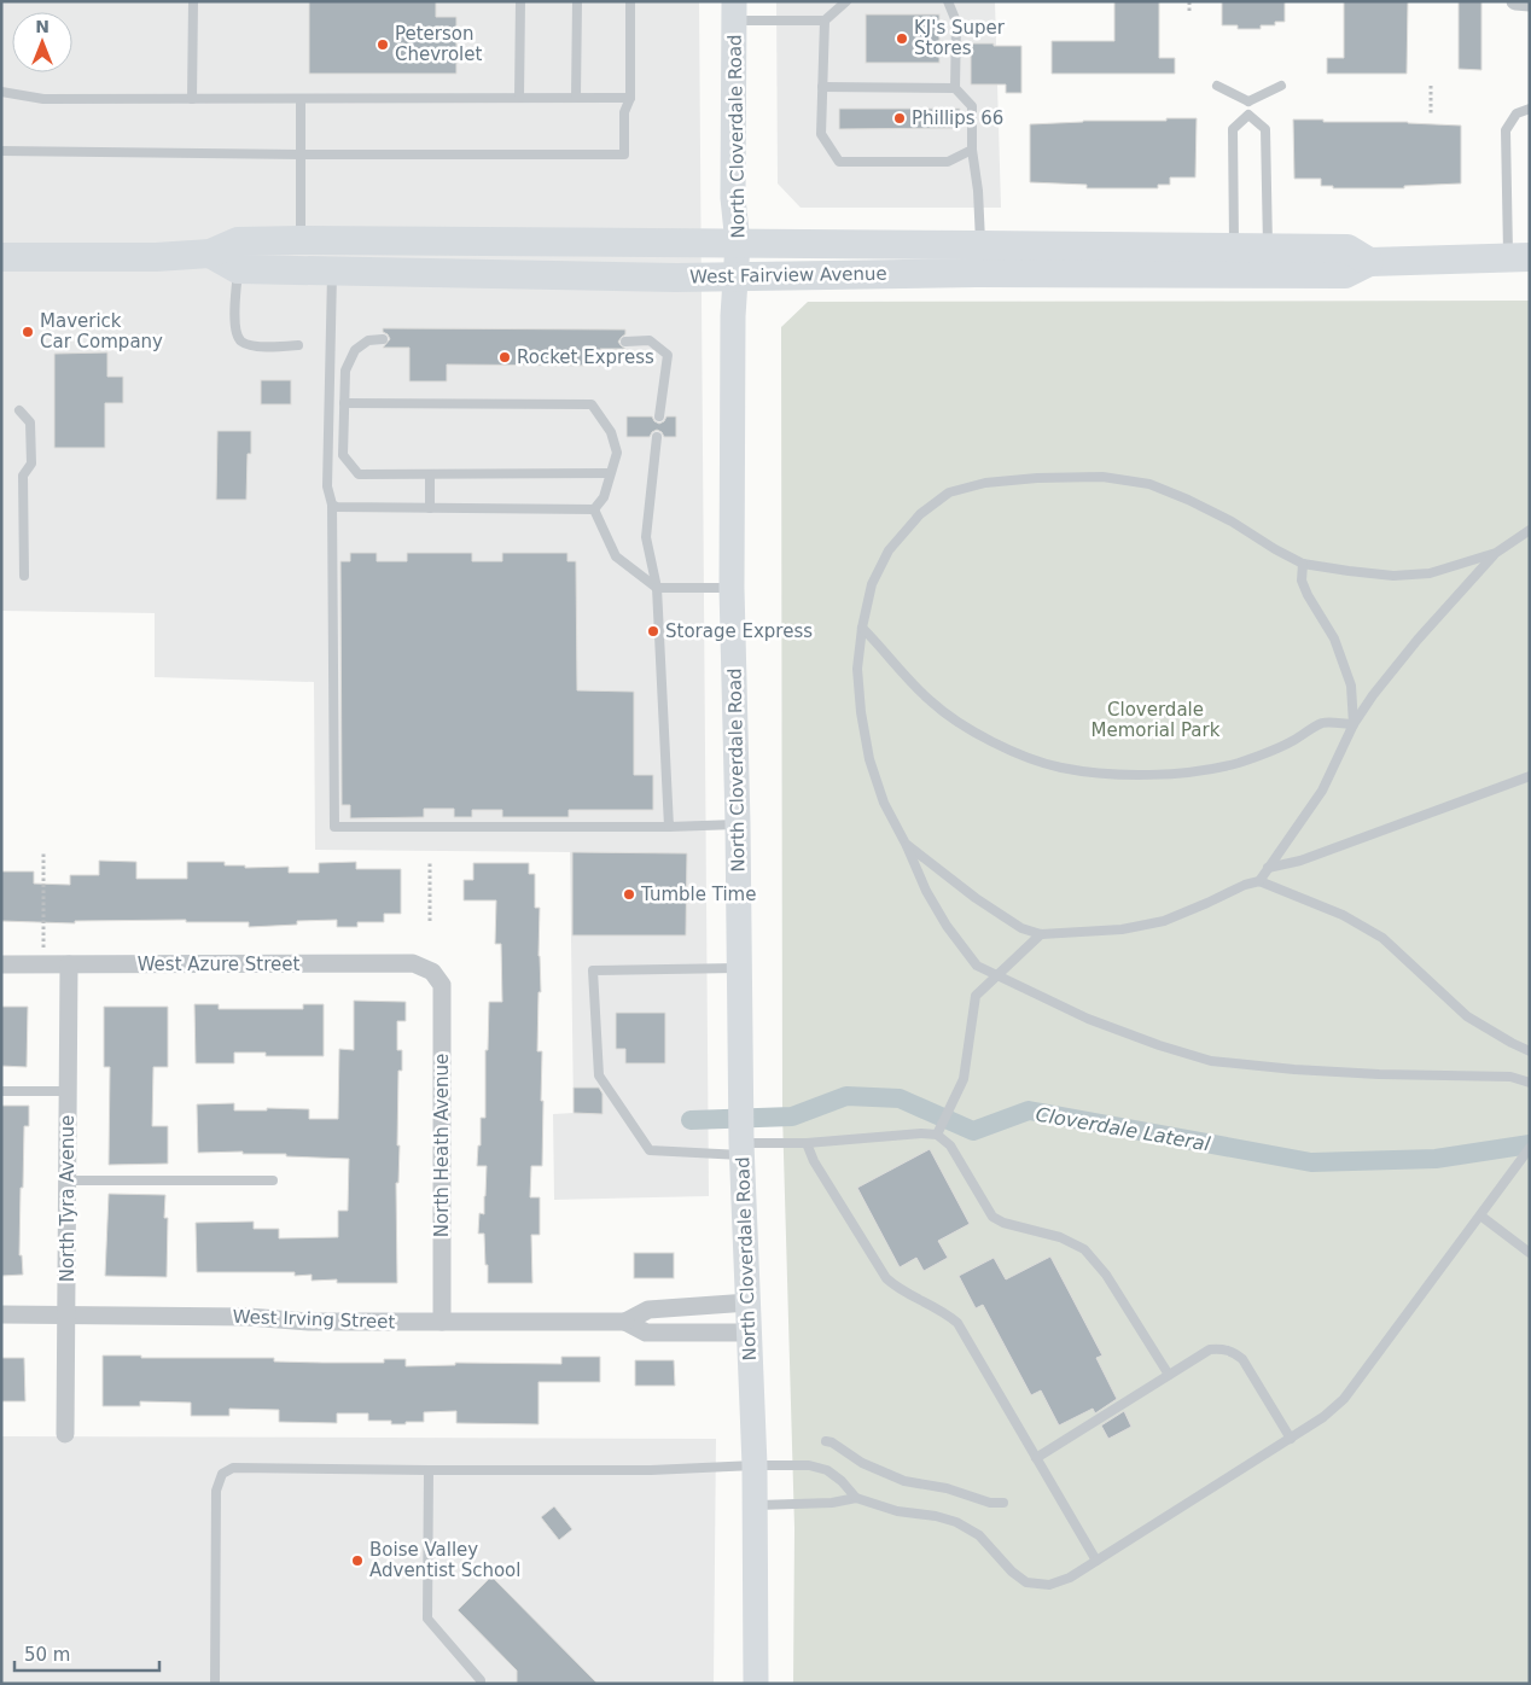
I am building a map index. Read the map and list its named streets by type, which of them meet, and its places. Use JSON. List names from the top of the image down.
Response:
{
  "streets": {
    "main road": ["North Cloverdale Road", "West Fairview Avenue"],
    "street": [
      "West Azure Street",
      "North Heath Avenue",
      "North Tyra Avenue",
      "West Irving Street"
    ]
  },
  "crossings": [
    ["North Cloverdale Road", "West Fairview Avenue"],
    ["North Cloverdale Road", "West Irving Street"],
    ["West Azure Street", "North Heath Avenue"],
    ["West Azure Street", "North Tyra Avenue"],
    ["North Heath Avenue", "West Irving Street"],
    ["North Tyra Avenue", "West Irving Street"]
  ],
  "water": ["Cloverdale Lateral"],
  "parks": ["Cloverdale Memorial Park"],
  "places": [
    "KJ's Super Stores",
    "Peterson Chevrolet",
    "Phillips 66",
    "Maverick Car Company",
    "Rocket Express",
    "Storage Express",
    "Tumble Time",
    "Boise Valley Adventist School"
  ],
  "scale_bar": "50 m",
  "north": "top"
}
